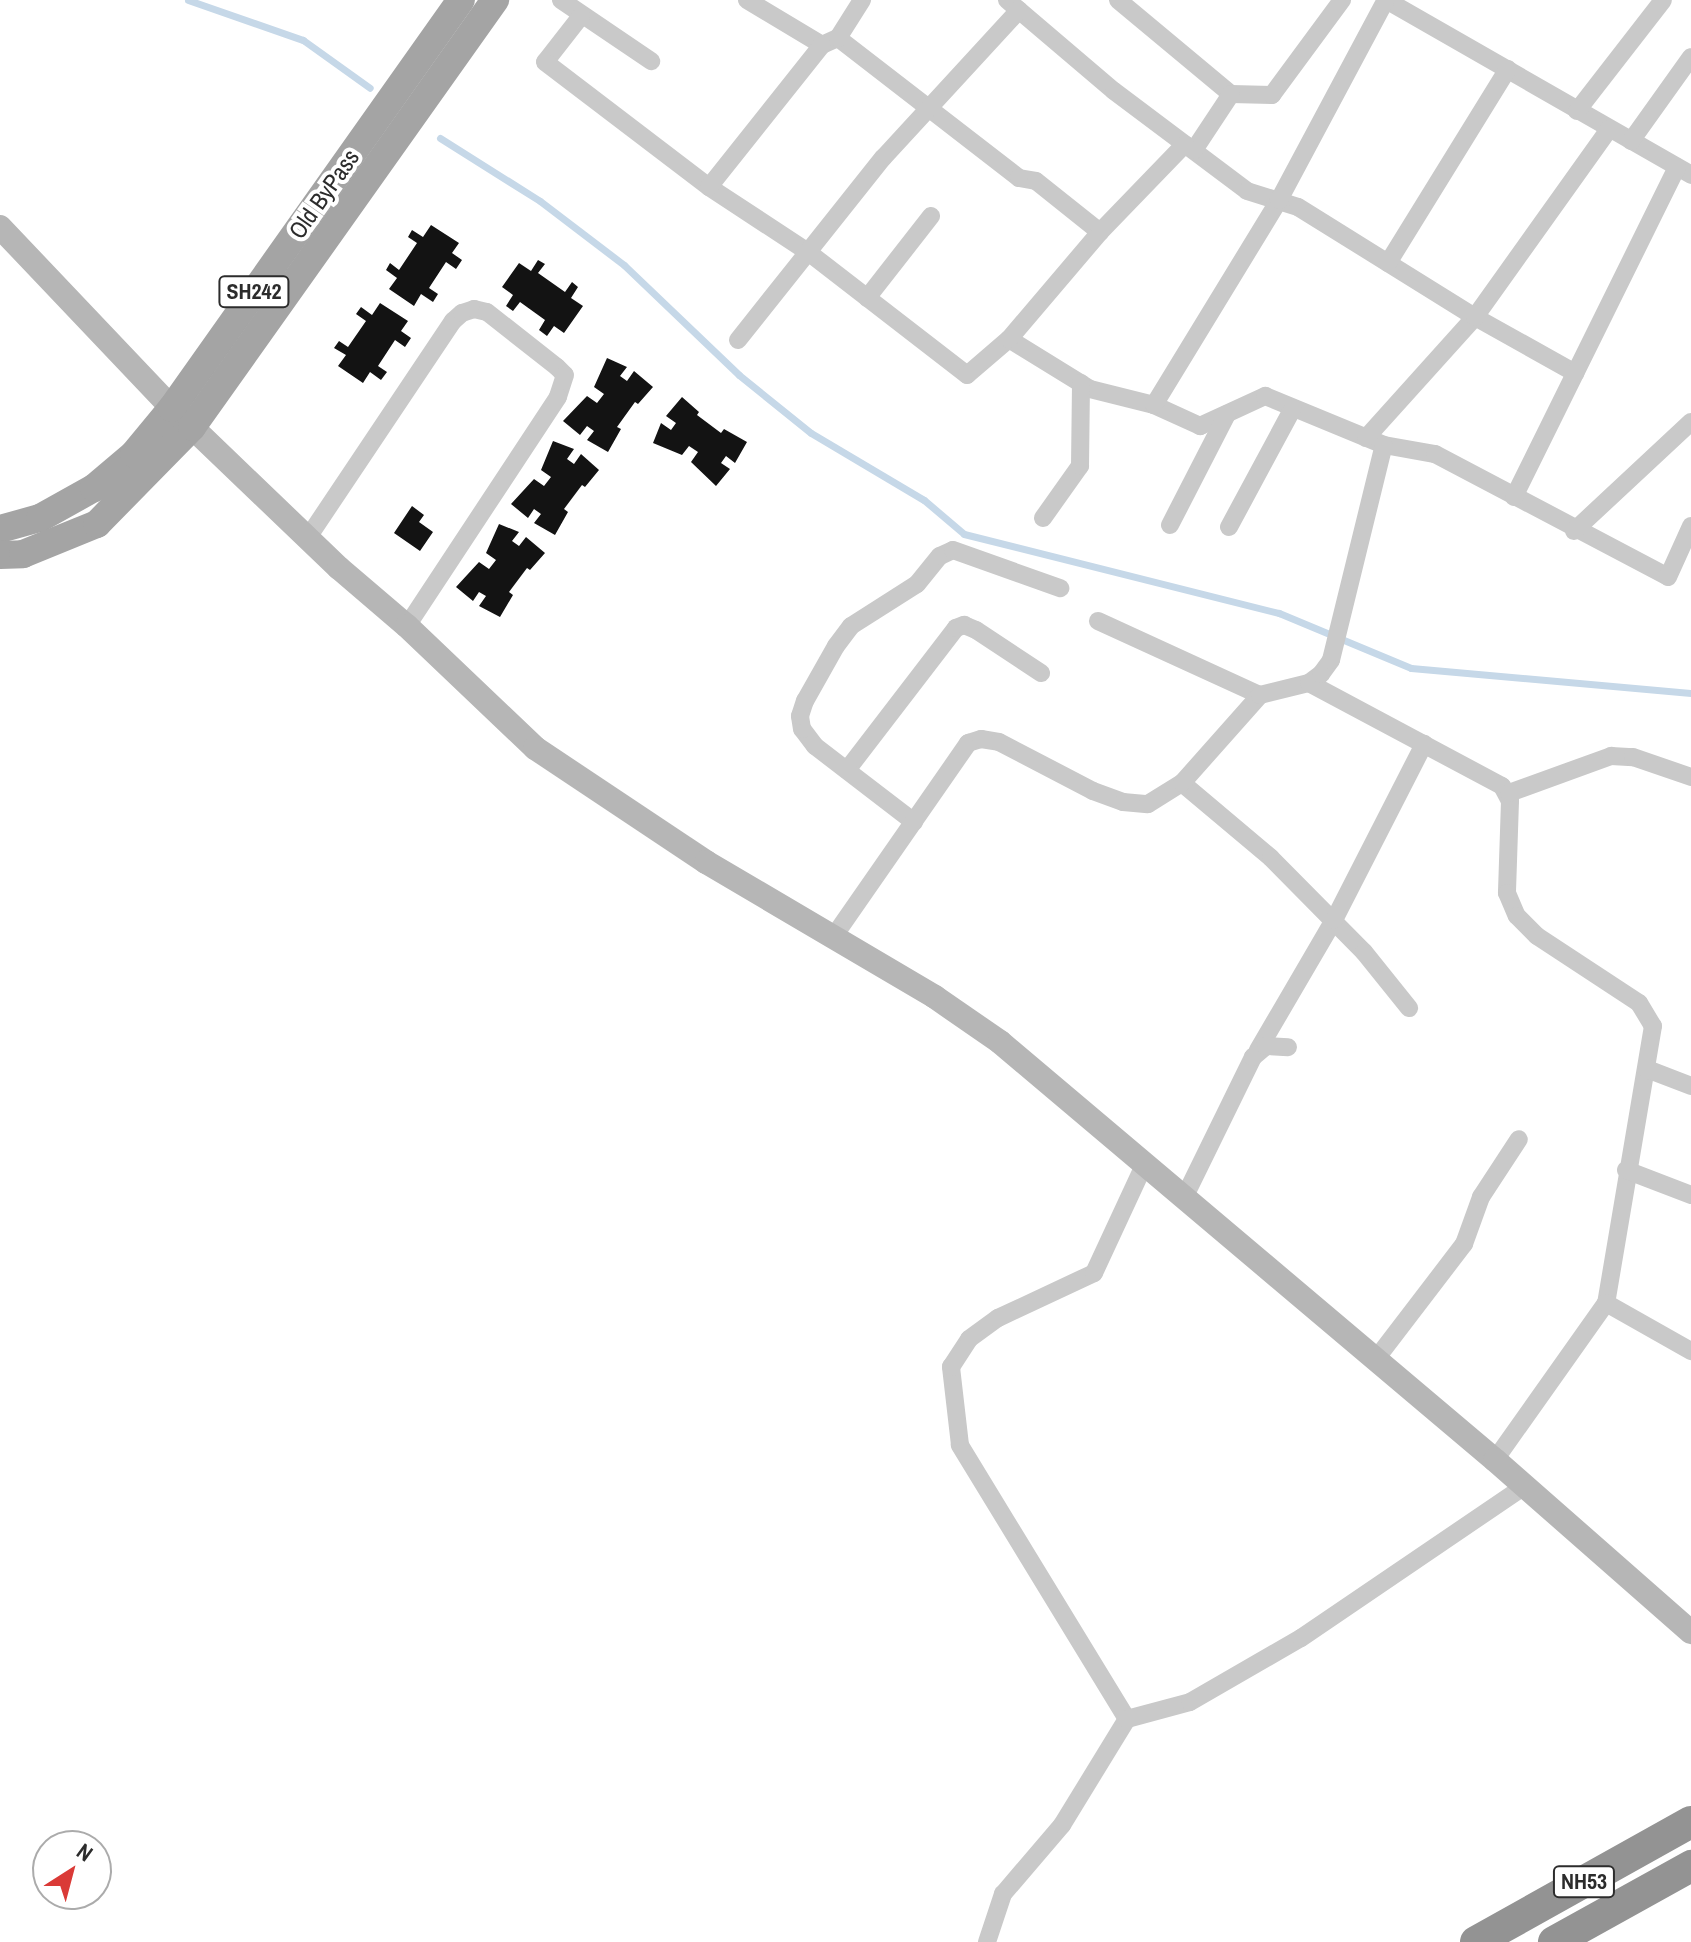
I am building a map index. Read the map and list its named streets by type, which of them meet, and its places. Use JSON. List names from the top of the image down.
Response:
{
  "streets": {
    "highway": ["NH53"],
    "main road": ["Old ByPass", "SH242"]
  },
  "north": "top right"
}
